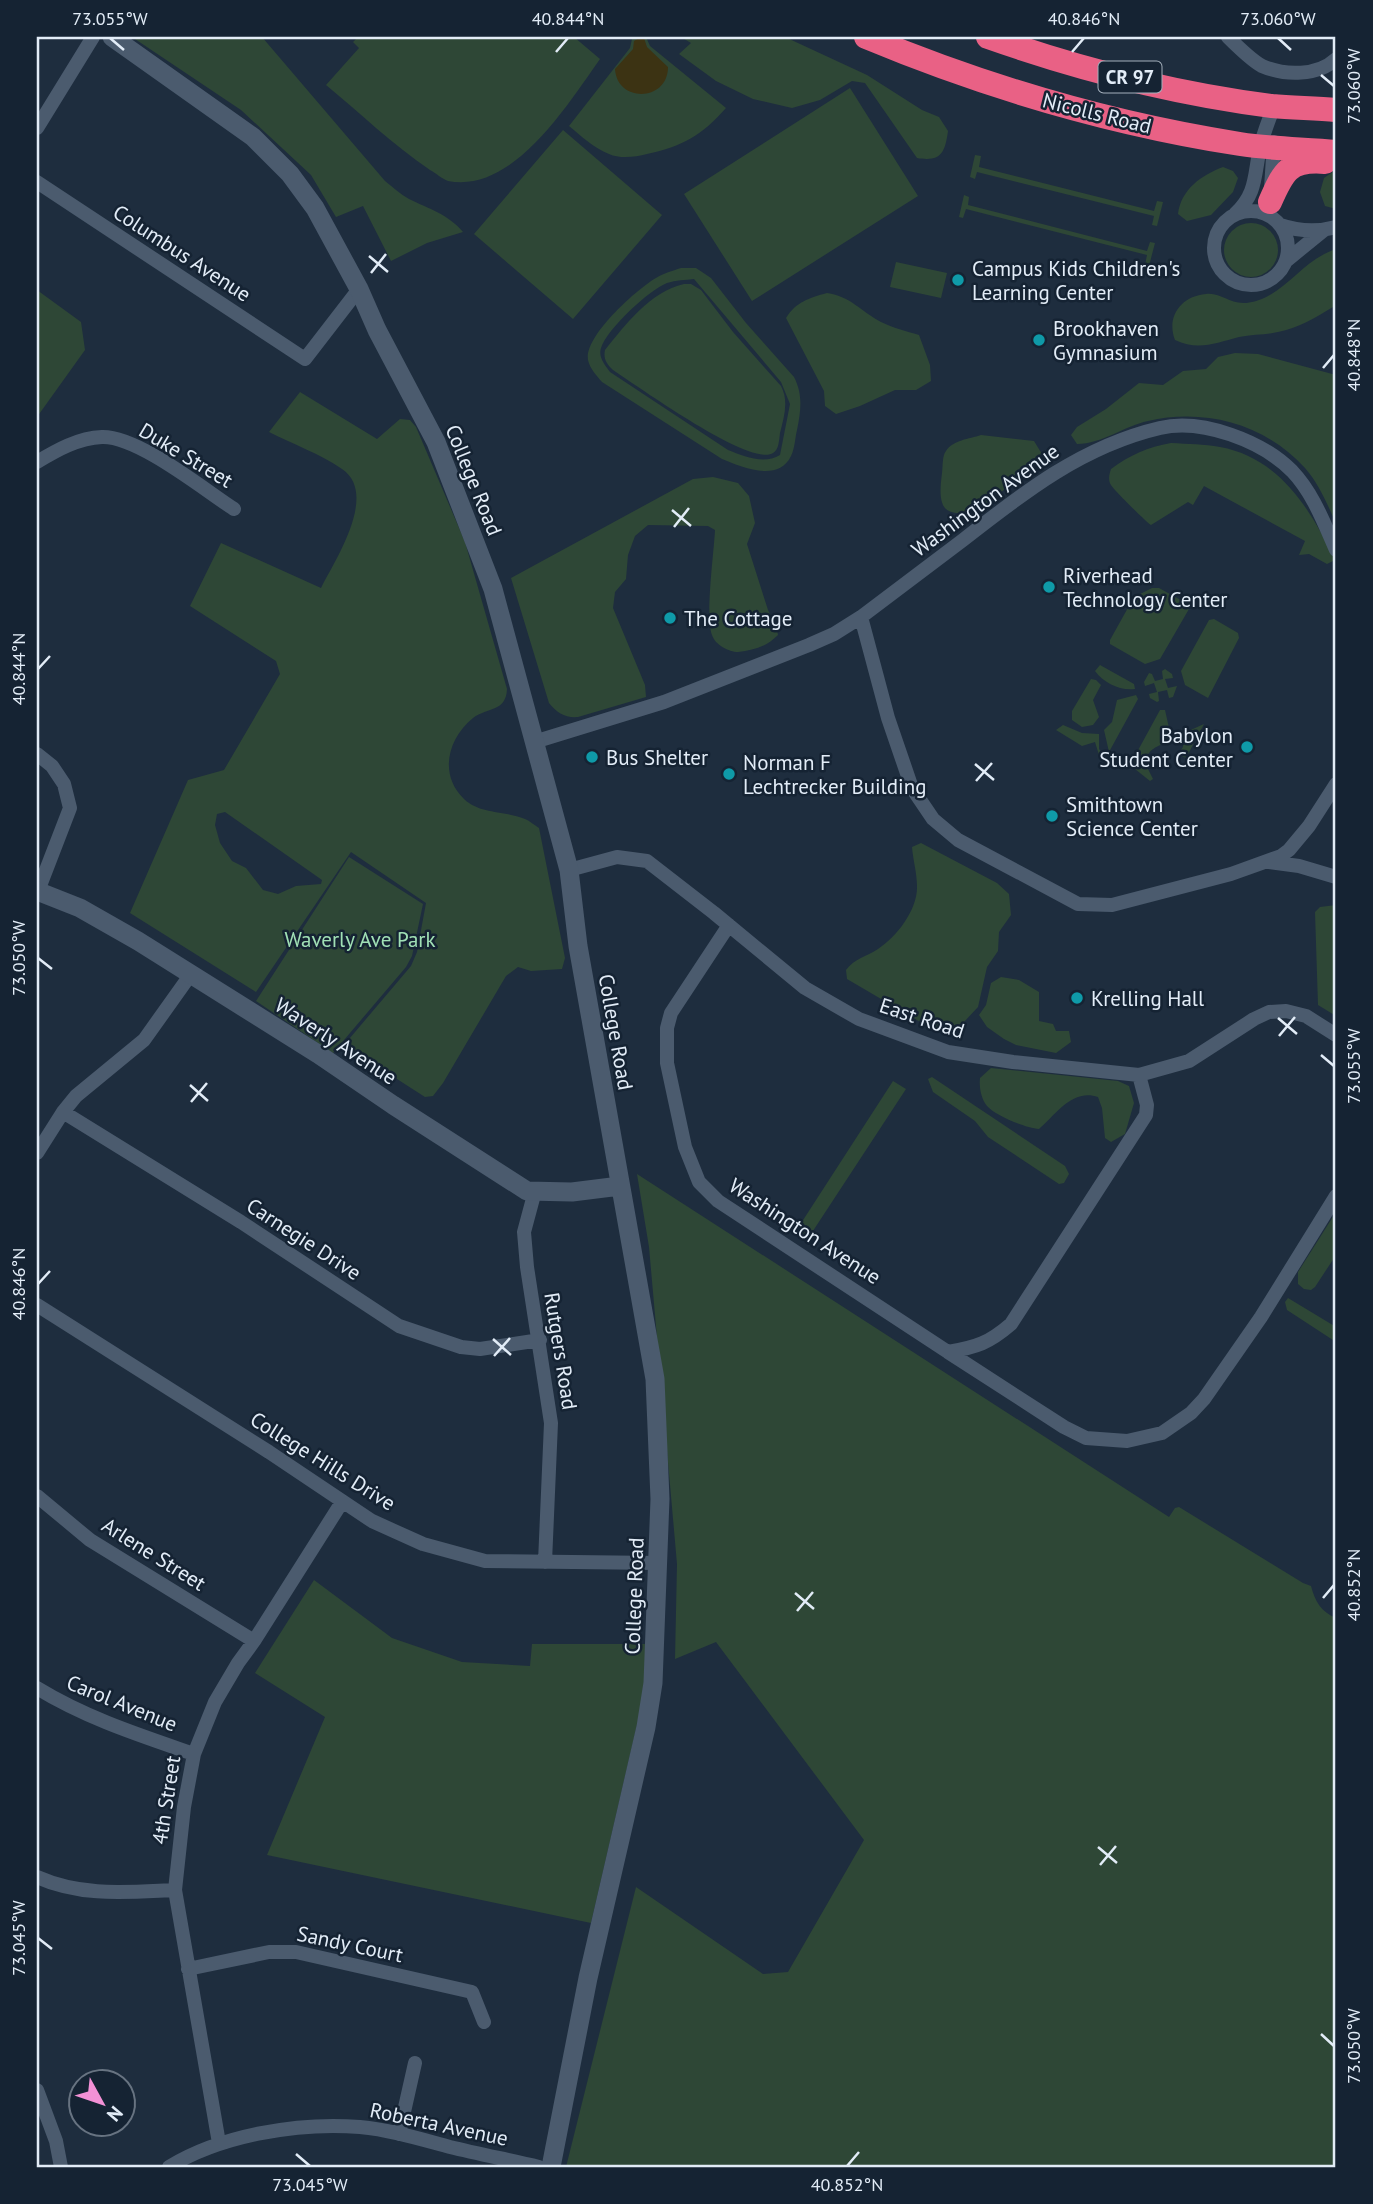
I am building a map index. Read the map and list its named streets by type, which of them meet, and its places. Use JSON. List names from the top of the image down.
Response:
{
  "streets": {
    "highway": ["CR 97", "Nicolls Road"],
    "street": [
      "Columbus Avenue",
      "Duke Street",
      "College Road",
      "Washington Avenue",
      "East Road",
      "Waverly Avenue",
      "Carnegie Drive",
      "Rutgers Road",
      "College Hills Drive",
      "Arlene Street",
      "Carol Avenue",
      "4th Street",
      "Sandy Court",
      "Roberta Avenue"
    ]
  },
  "crossings": [
    ["Columbus Avenue", "College Road"],
    ["College Road", "Washington Avenue"],
    ["College Road", "East Road"],
    ["College Road", "Waverly Avenue"],
    ["College Road", "College Hills Drive"],
    ["Washington Avenue", "East Road"],
    ["Waverly Avenue", "Rutgers Road"],
    ["Carnegie Drive", "Rutgers Road"],
    ["Rutgers Road", "College Hills Drive"],
    ["College Hills Drive", "4th Street"],
    ["Arlene Street", "4th Street"],
    ["Carol Avenue", "4th Street"],
    ["4th Street", "Sandy Court"],
    ["4th Street", "Roberta Avenue"]
  ],
  "parks": ["Waverly Ave Park"],
  "places": [
    "Campus Kids Children's Learning Center",
    "Brookhaven Gymnasium",
    "Riverhead Technology Center",
    "The Cottage",
    "Babylon Student Center",
    "Bus Shelter",
    "Norman F Lechtrecker Building",
    "Smithtown Science Center",
    "Krelling Hall"
  ],
  "north": "bottom right",
  "coordinates": [
    "73.055°W",
    "40.844°N",
    "40.846°N",
    "73.060°W",
    "40.848°N",
    "73.050°W",
    "40.852°N",
    "73.045°W"
  ]
}
